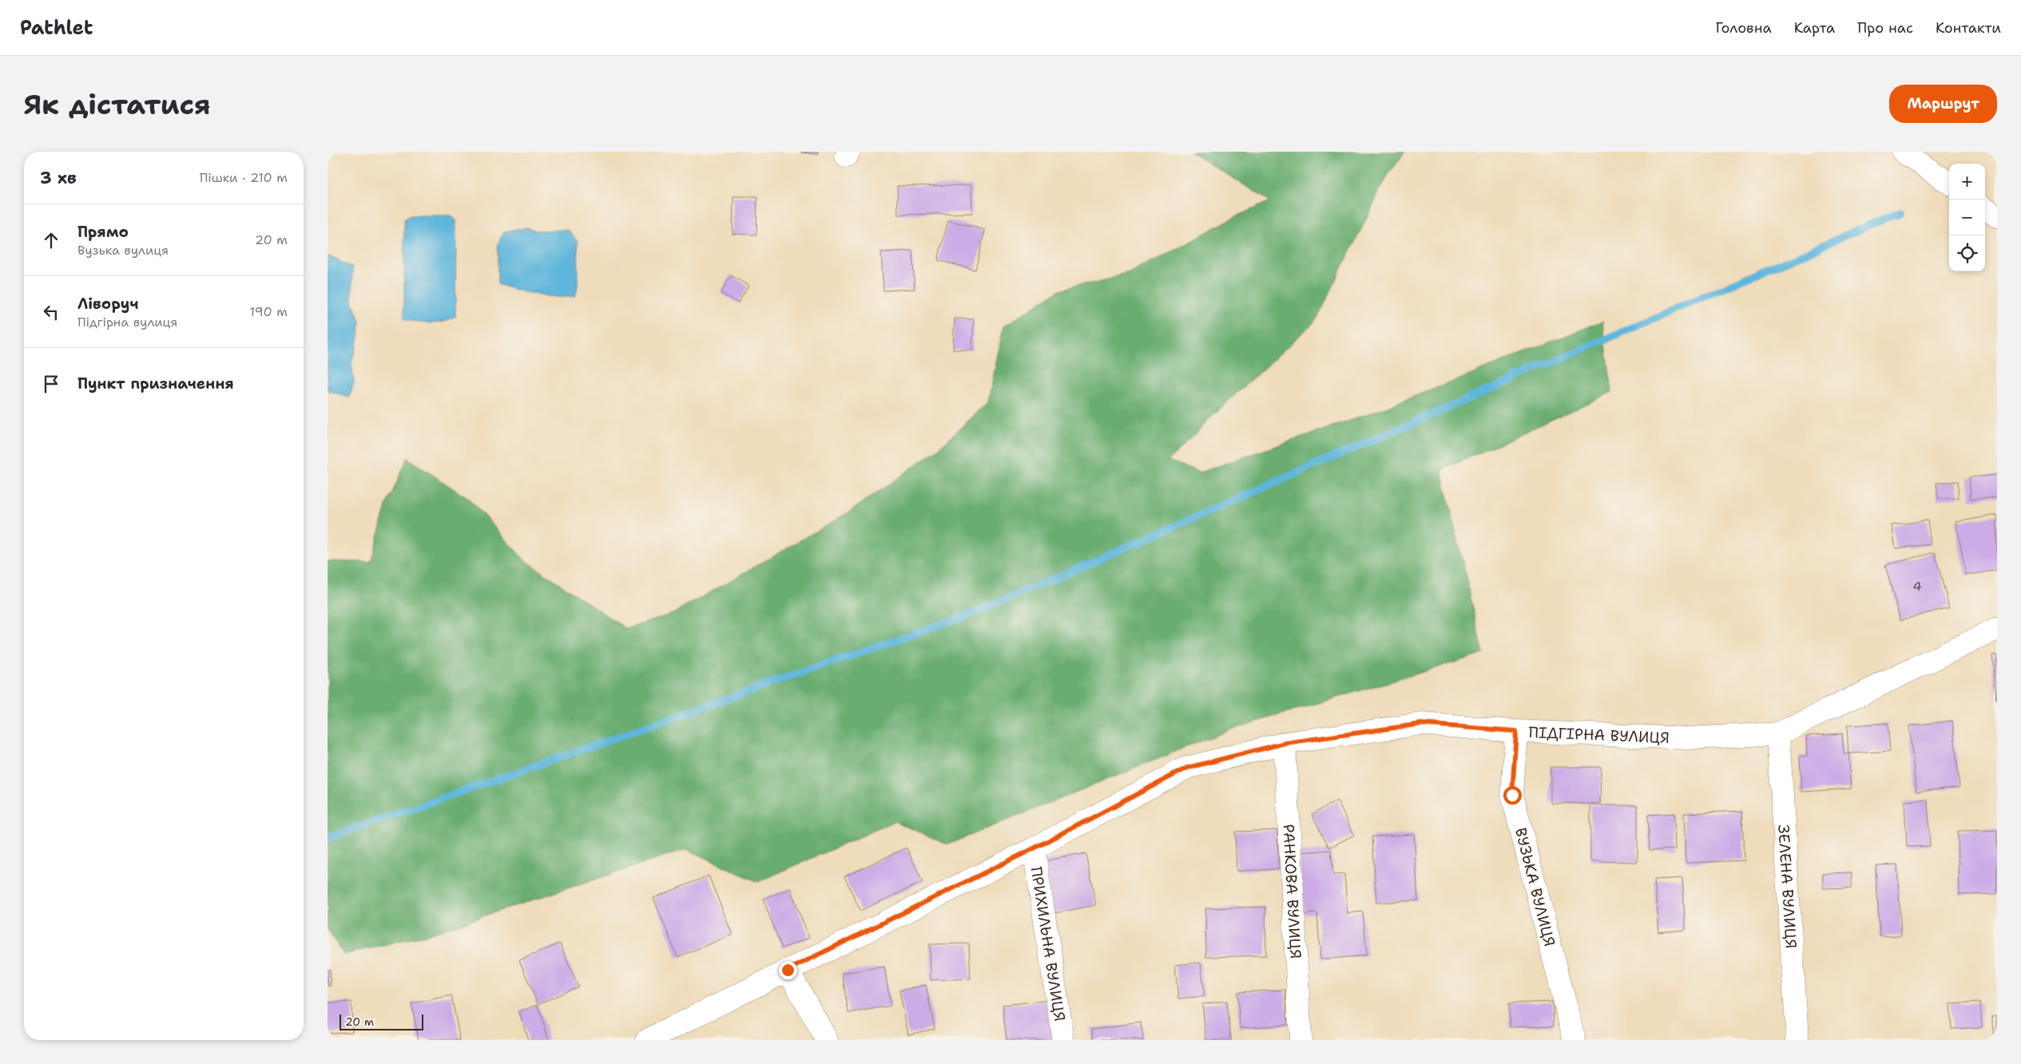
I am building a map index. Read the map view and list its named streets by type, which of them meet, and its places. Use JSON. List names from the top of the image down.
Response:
{
  "streets": {
    "street": [
      "ПІДГІРНА ВУЛИЦЯ",
      "ВУЗЬКА ВУЛИЦЯ",
      "ЗЕЛЕНА ВУЛИЦЯ",
      "РАНКОВА ВУЛИЦЯ",
      "ПРИХИЛЬНА ВУЛИЦЯ"
    ]
  },
  "crossings": [
    ["ПІДГІРНА ВУЛИЦЯ", "ВУЗЬКА ВУЛИЦЯ"],
    ["ПІДГІРНА ВУЛИЦЯ", "ЗЕЛЕНА ВУЛИЦЯ"],
    ["ПІДГІРНА ВУЛИЦЯ", "РАНКОВА ВУЛИЦЯ"],
    ["ПІДГІРНА ВУЛИЦЯ", "ПРИХИЛЬНА ВУЛИЦЯ"]
  ],
  "house_numbers": ["4"],
  "scale_bar": "20 m",
  "page": {
    "header": "Pathlet",
    "nav": [
      "Головна",
      "Карта",
      "Про нас",
      "Контакти"
    ],
    "buttons": "Маршрут",
    "title": "Як дістатися",
    "heading": ["3 хв", "Пішки · 210 m"],
    "map_buttons": ["+", "−"],
    "list": [
      ["Прямо", "Вузька вулиця", "20 m"],
      ["Ліворуч", "Підгірна вулиця", "190 m"],
      "Пункт призначення"
    ],
    "scale": "20 m"
  }
}
